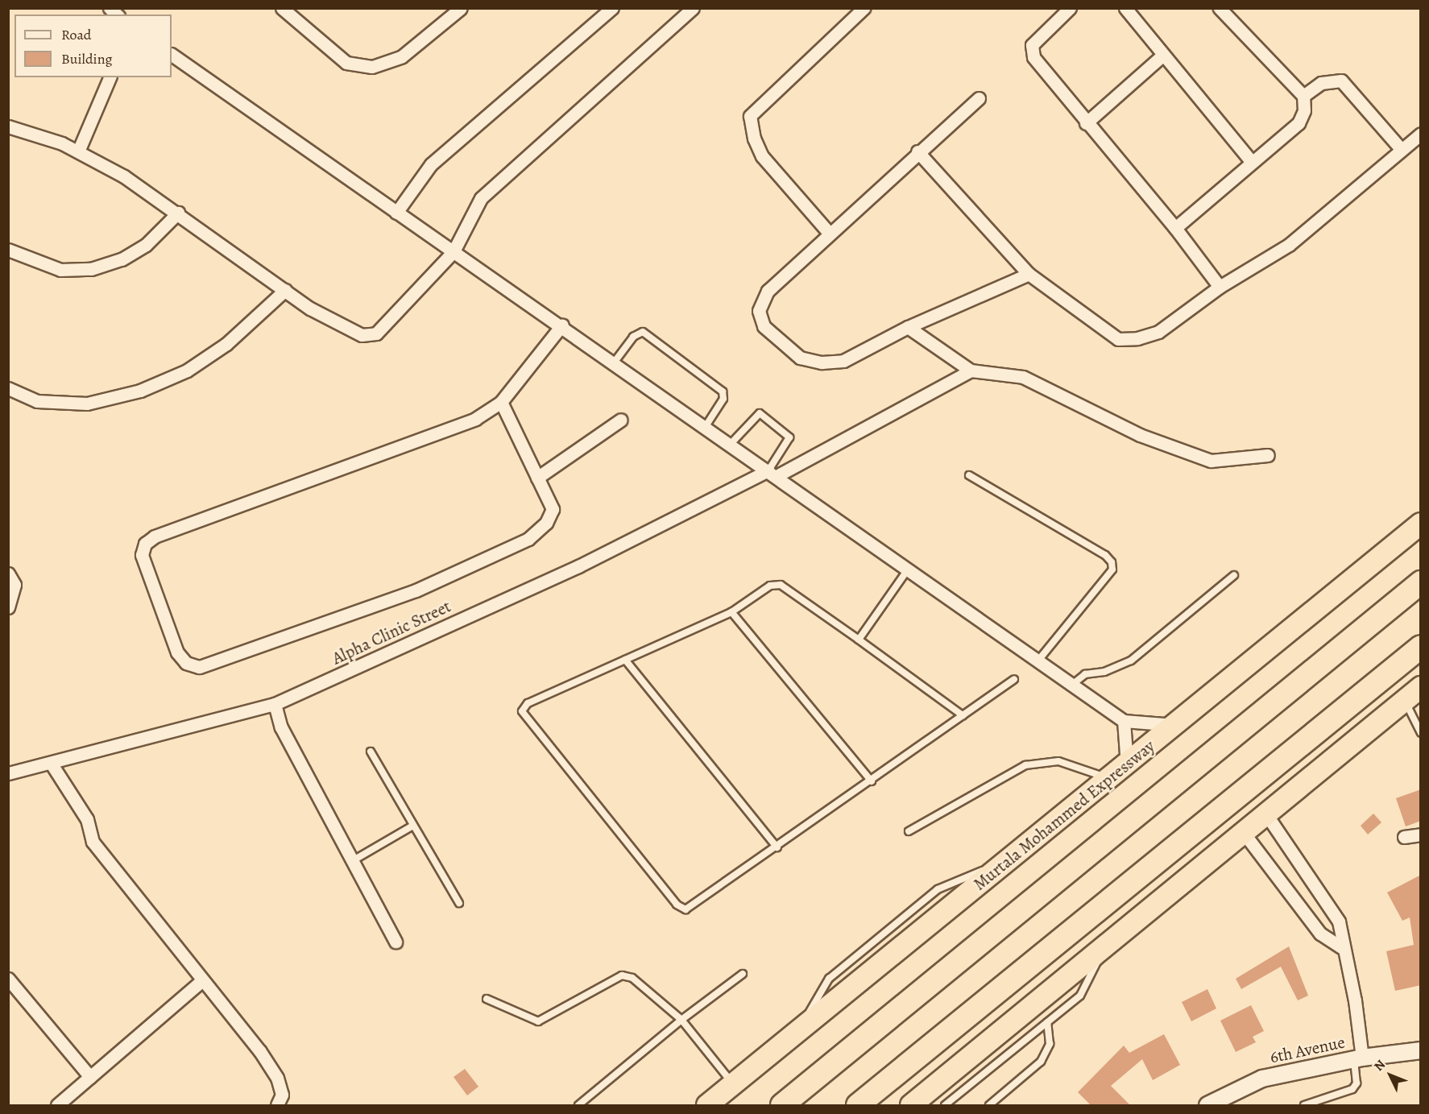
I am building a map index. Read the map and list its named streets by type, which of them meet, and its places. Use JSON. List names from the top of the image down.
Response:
{
  "streets": {
    "highway": ["Murtala Mohammed Expressway"],
    "street": ["Alpha Clinic Street", "6th Avenue"]
  },
  "legend": ["Road", "Building"],
  "north": "top left"
}
